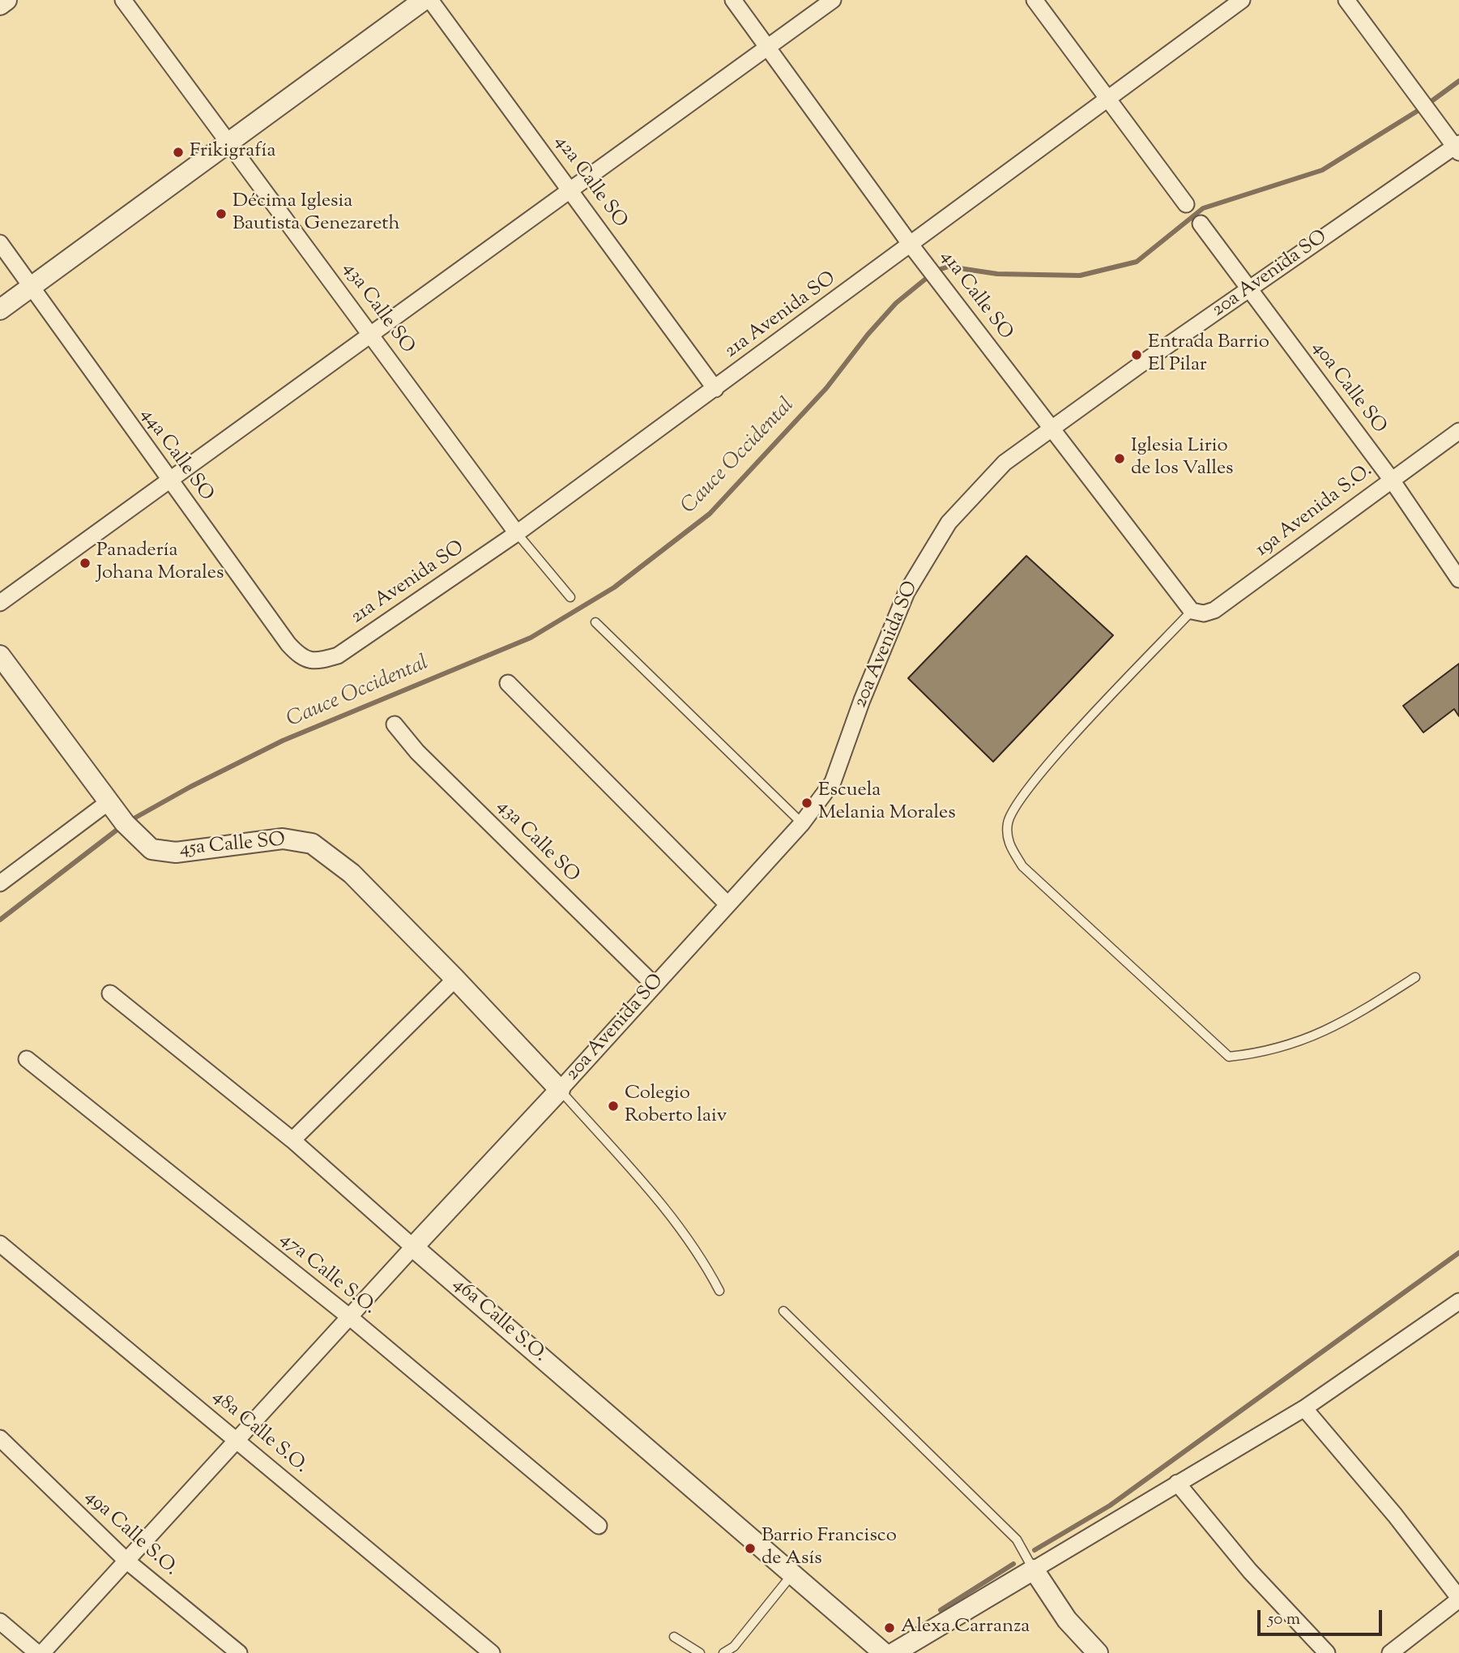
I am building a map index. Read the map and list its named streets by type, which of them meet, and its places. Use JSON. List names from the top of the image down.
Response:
{
  "streets": {
    "street": [
      "42a Calle SO",
      "20a Avenida SO",
      "41a Calle SO",
      "43a Calle SO",
      "21a Avenida SO",
      "40a Calle SO",
      "44a Calle SO",
      "19a Avenida S.O.",
      "45a Calle SO",
      "47a Calle S.O.",
      "46a Calle S.O.",
      "48a Calle S.O.",
      "49a Calle S.O."
    ]
  },
  "crossings": [
    ["42a Calle SO", "21a Avenida SO"],
    ["20a Avenida SO", "41a Calle SO"],
    ["20a Avenida SO", "43a Calle SO"],
    ["20a Avenida SO", "40a Calle SO"],
    ["20a Avenida SO", "45a Calle SO"],
    ["20a Avenida SO", "46a Calle S.O."],
    ["41a Calle SO", "21a Avenida SO"],
    ["41a Calle SO", "19a Avenida S.O."],
    ["43a Calle SO", "21a Avenida SO"],
    ["21a Avenida SO", "44a Calle SO"],
    ["40a Calle SO", "19a Avenida S.O."]
  ],
  "water": ["Cauce Occidental"],
  "places": [
    "Frikigrafía",
    "Décima Iglesia Bautista Genezareth",
    "Entrada Barrio El Pilar",
    "Iglesia Lirio de los Valles",
    "Panadería Johana Morales",
    "Escuela Melania Morales",
    "Colegio Roberto laiv",
    "Barrio Francisco de Asís",
    "Alexa Carranza"
  ],
  "scale_bar": "50 m"
}
